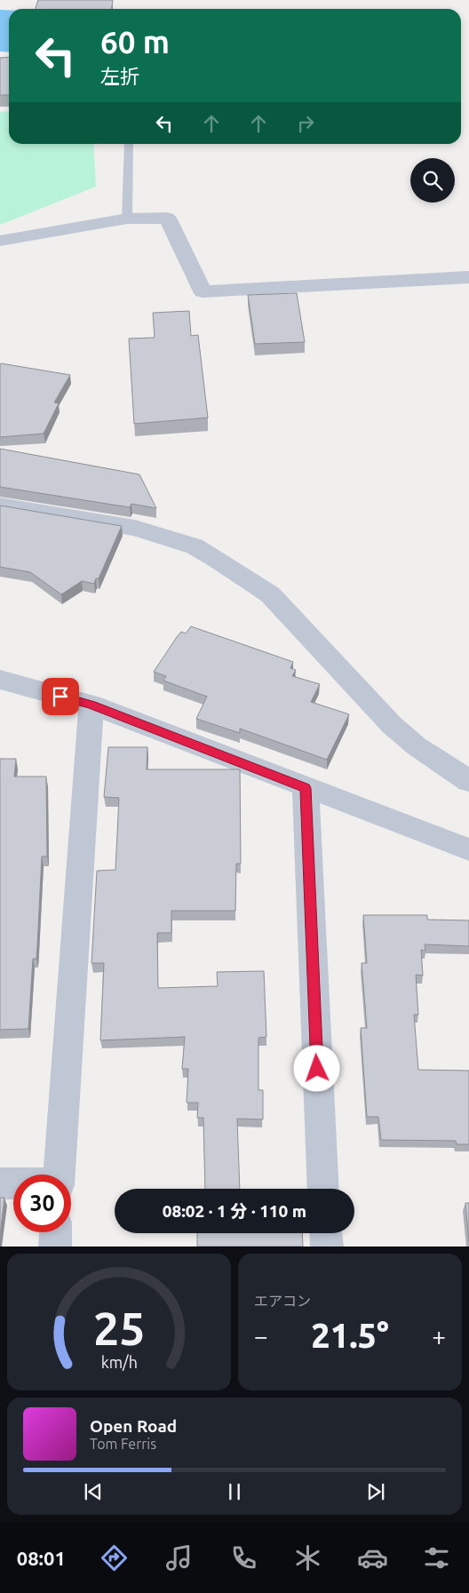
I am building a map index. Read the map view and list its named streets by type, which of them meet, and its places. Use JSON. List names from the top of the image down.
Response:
{
  "page": {
    "turn": ["60 m", "左折"],
    "limit": "30",
    "trip": "08:02 · 1 分 · 110 m",
    "tile": "エアコン",
    "heat": ["−", "21.5°", "+"],
    "song": ["Open Road", "Tom Ferris"],
    "tabs": "08:01",
    "gauge": ["25", "km/h"]
  }
}
